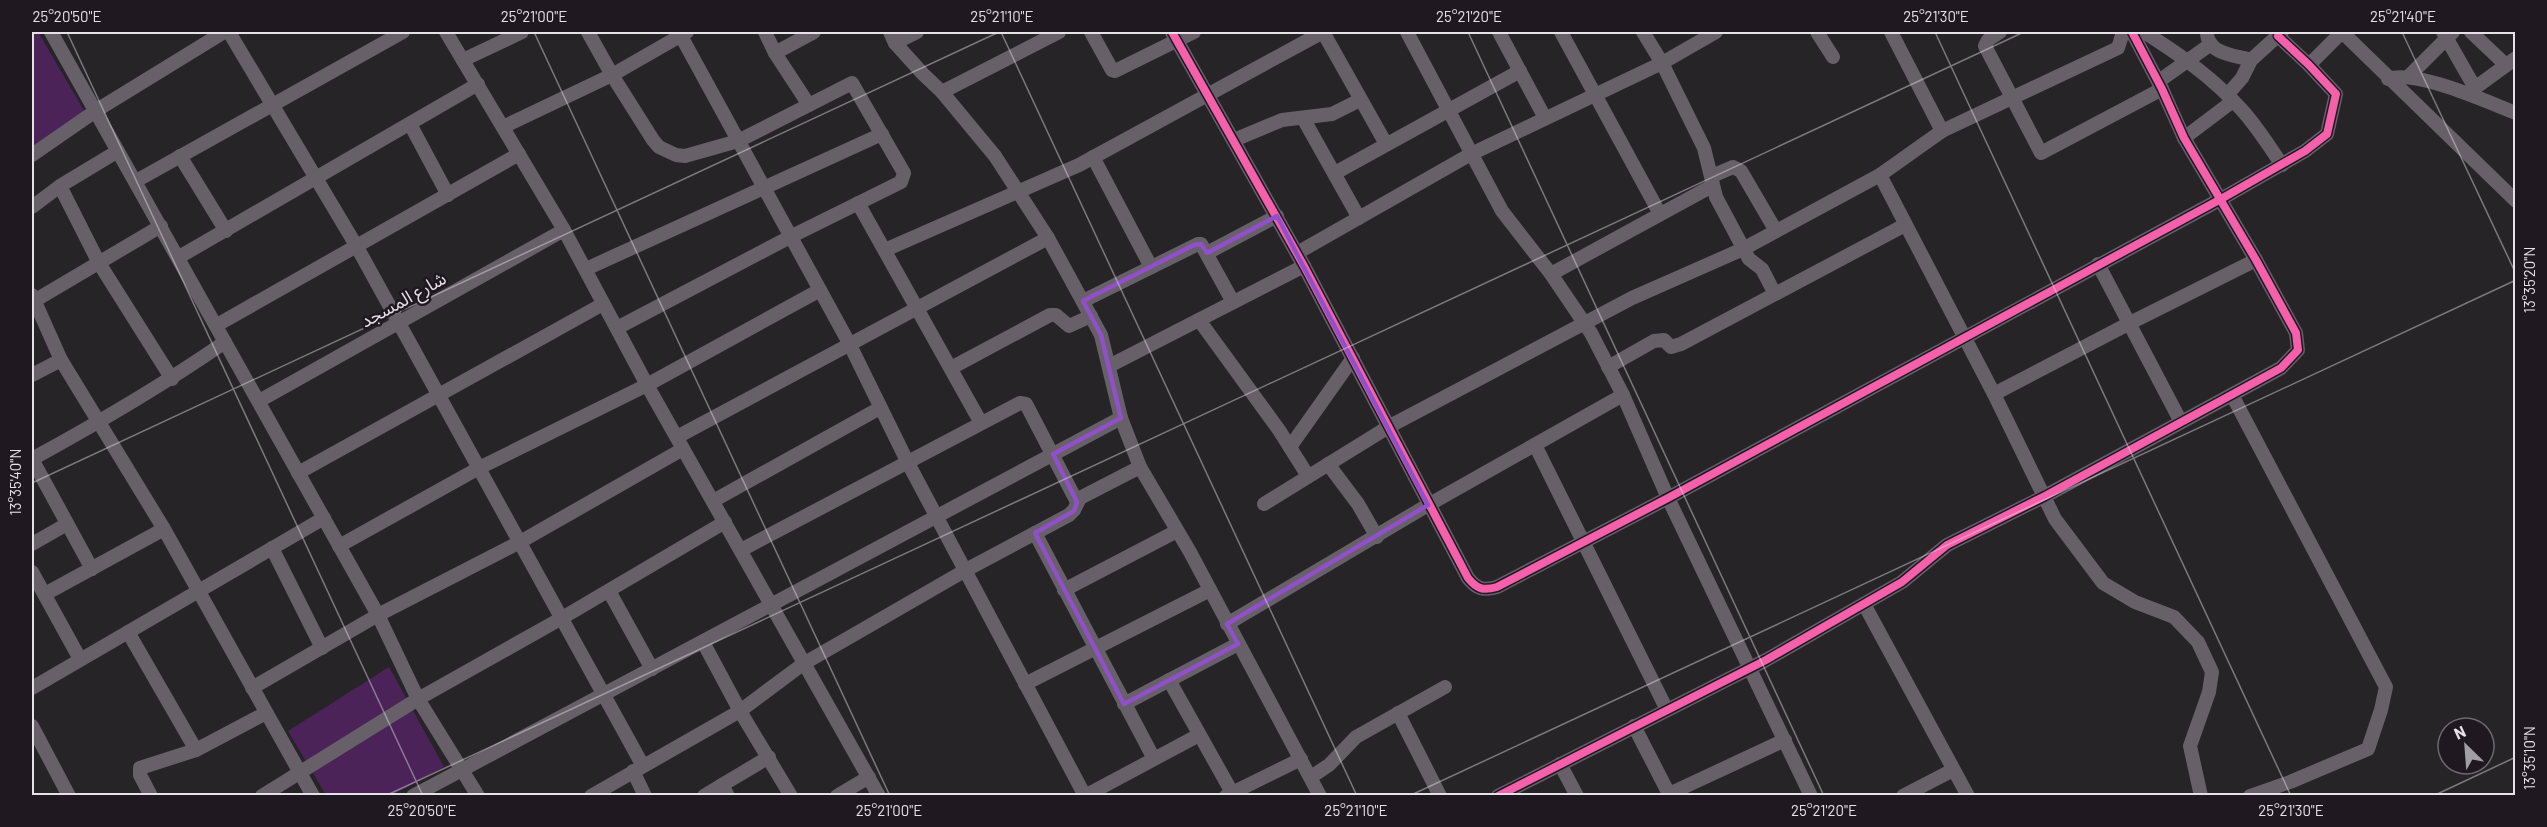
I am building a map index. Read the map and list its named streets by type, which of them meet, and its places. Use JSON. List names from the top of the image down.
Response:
{
  "streets": {
    "street": ["شارع المسجد"]
  },
  "north": "top left",
  "coordinates": [
    "25°20'50\"E",
    "25°21'00\"E",
    "25°21'10\"E",
    "25°21'20\"E",
    "25°21'30\"E",
    "25°21'40\"E",
    "13°35'20\"N",
    "13°35'40\"N",
    "13°35'10\"N"
  ]
}
